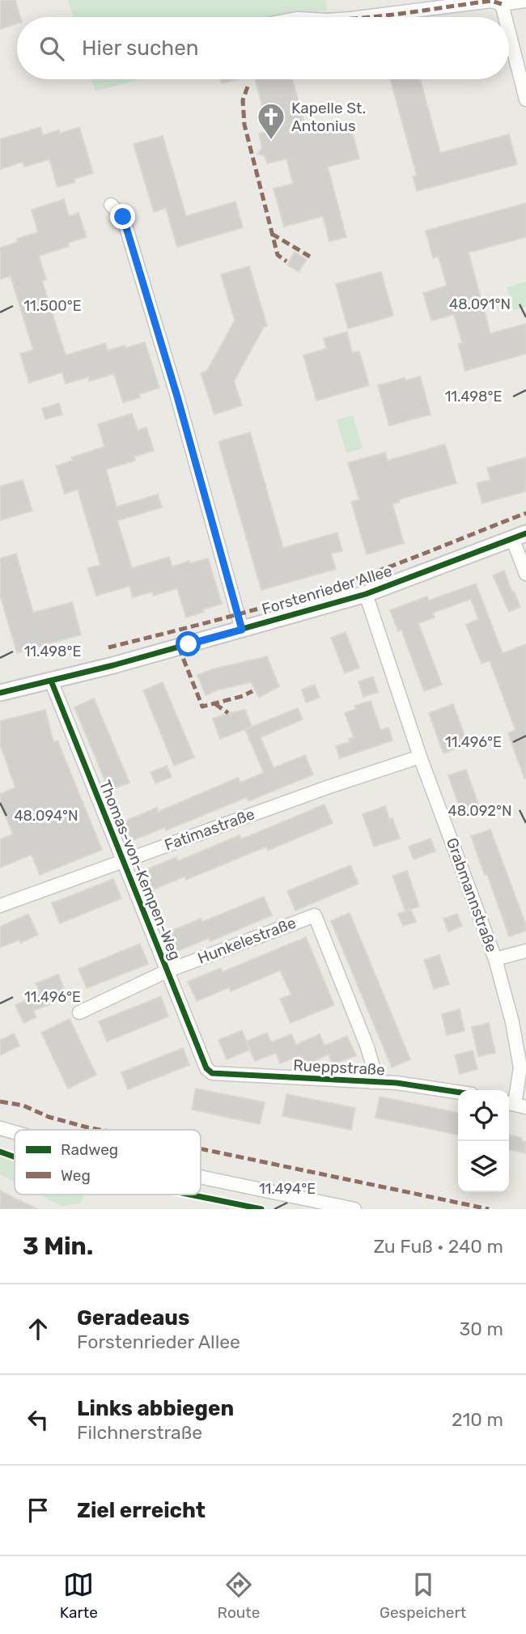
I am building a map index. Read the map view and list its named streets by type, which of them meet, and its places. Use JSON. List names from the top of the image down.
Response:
{
  "streets": {
    "street": [
      "Forstenrieder Allee",
      "Fatimastraße",
      "Thomas-von-Kempen-Weg",
      "Grabmannstraße",
      "Hunkelestraße",
      "Rueppstraße"
    ]
  },
  "crossings": [
    ["Forstenrieder Allee", "Thomas-von-Kempen-Weg"],
    ["Forstenrieder Allee", "Grabmannstraße"],
    ["Fatimastraße", "Thomas-von-Kempen-Weg"],
    ["Fatimastraße", "Grabmannstraße"],
    ["Thomas-von-Kempen-Weg", "Hunkelestraße"],
    ["Thomas-von-Kempen-Weg", "Rueppstraße"],
    ["Hunkelestraße", "Rueppstraße"]
  ],
  "places": {
    "church": ["Kapelle St. Antonius"]
  },
  "legend": ["Radweg", "Weg"],
  "page": {
    "search": "Hier suchen",
    "heading": ["3 Min.", "Zu Fuß · 240 m"],
    "list": [
      ["Geradeaus", "Forstenrieder Allee", "30 m"],
      ["Links abbiegen", "Filchnerstraße", "210 m"],
      "Ziel erreicht"
    ],
    "nav": ["Karte", "Route", "Gespeichert"]
  },
  "coordinates": [
    "48.091°N",
    "11.500°E",
    "11.498°E",
    "11.496°E",
    "48.092°N",
    "48.094°N",
    "11.494°E"
  ]
}
